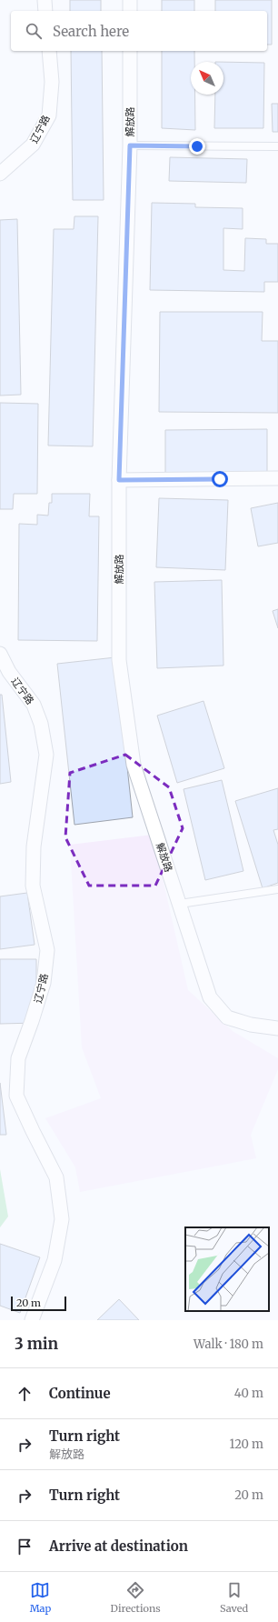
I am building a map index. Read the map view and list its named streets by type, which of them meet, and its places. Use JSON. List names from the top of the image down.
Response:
{
  "streets": {
    "street": ["解放路", "辽宁路"]
  },
  "scale_bar": "20 m",
  "north": "top left",
  "page": {
    "search": "Search here",
    "scale": "20 m",
    "heading": ["3 min", "Walk · 180 m"],
    "list": [
      ["Continue", "40 m"],
      ["Turn right", "解放路", "120 m"],
      ["Turn right", "20 m"],
      "Arrive at destination"
    ],
    "nav": ["Map", "Directions", "Saved"]
  }
}
